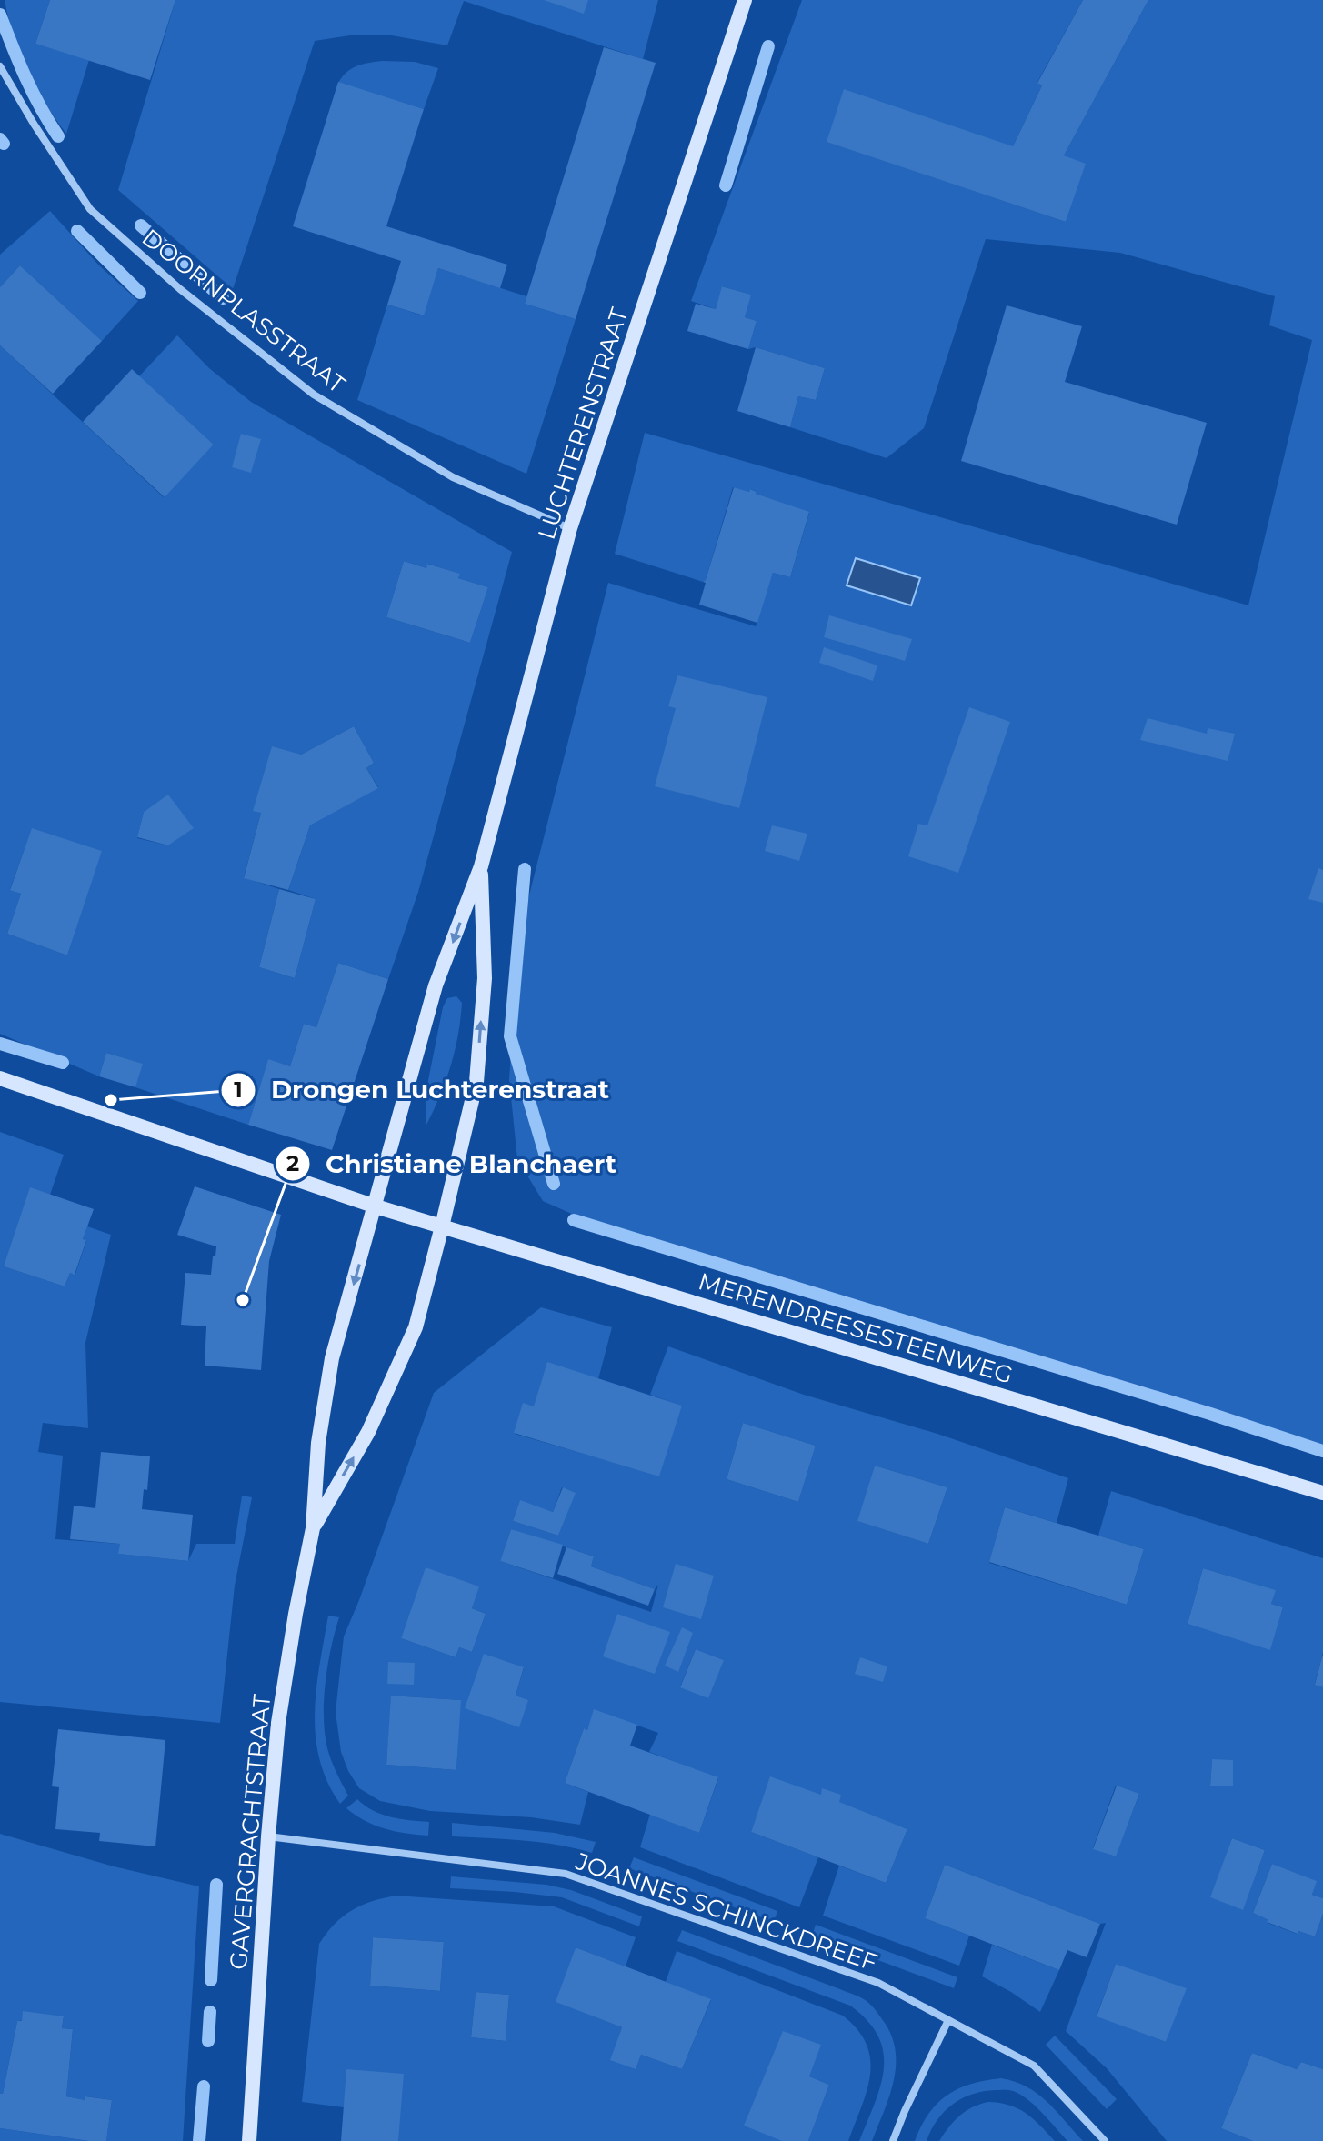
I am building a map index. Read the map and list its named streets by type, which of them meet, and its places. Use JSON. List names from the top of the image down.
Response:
{
  "streets": {
    "street": [
      "DOORNPLASSTRAAT",
      "LUCHTERENSTRAAT",
      "MERENDREESESTEENWEG",
      "GAVERGRACHTSTRAAT",
      "JOANNES SCHINCKDREEF"
    ]
  },
  "crossings": [
    ["DOORNPLASSTRAAT", "LUCHTERENSTRAAT"],
    ["LUCHTERENSTRAAT", "MERENDREESESTEENWEG"],
    ["LUCHTERENSTRAAT", "GAVERGRACHTSTRAAT"],
    ["MERENDREESESTEENWEG", "GAVERGRACHTSTRAAT"],
    ["GAVERGRACHTSTRAAT", "JOANNES SCHINCKDREEF"]
  ],
  "places": ["Drongen Luchterenstraat", "Christiane Blanchaert"]
}
